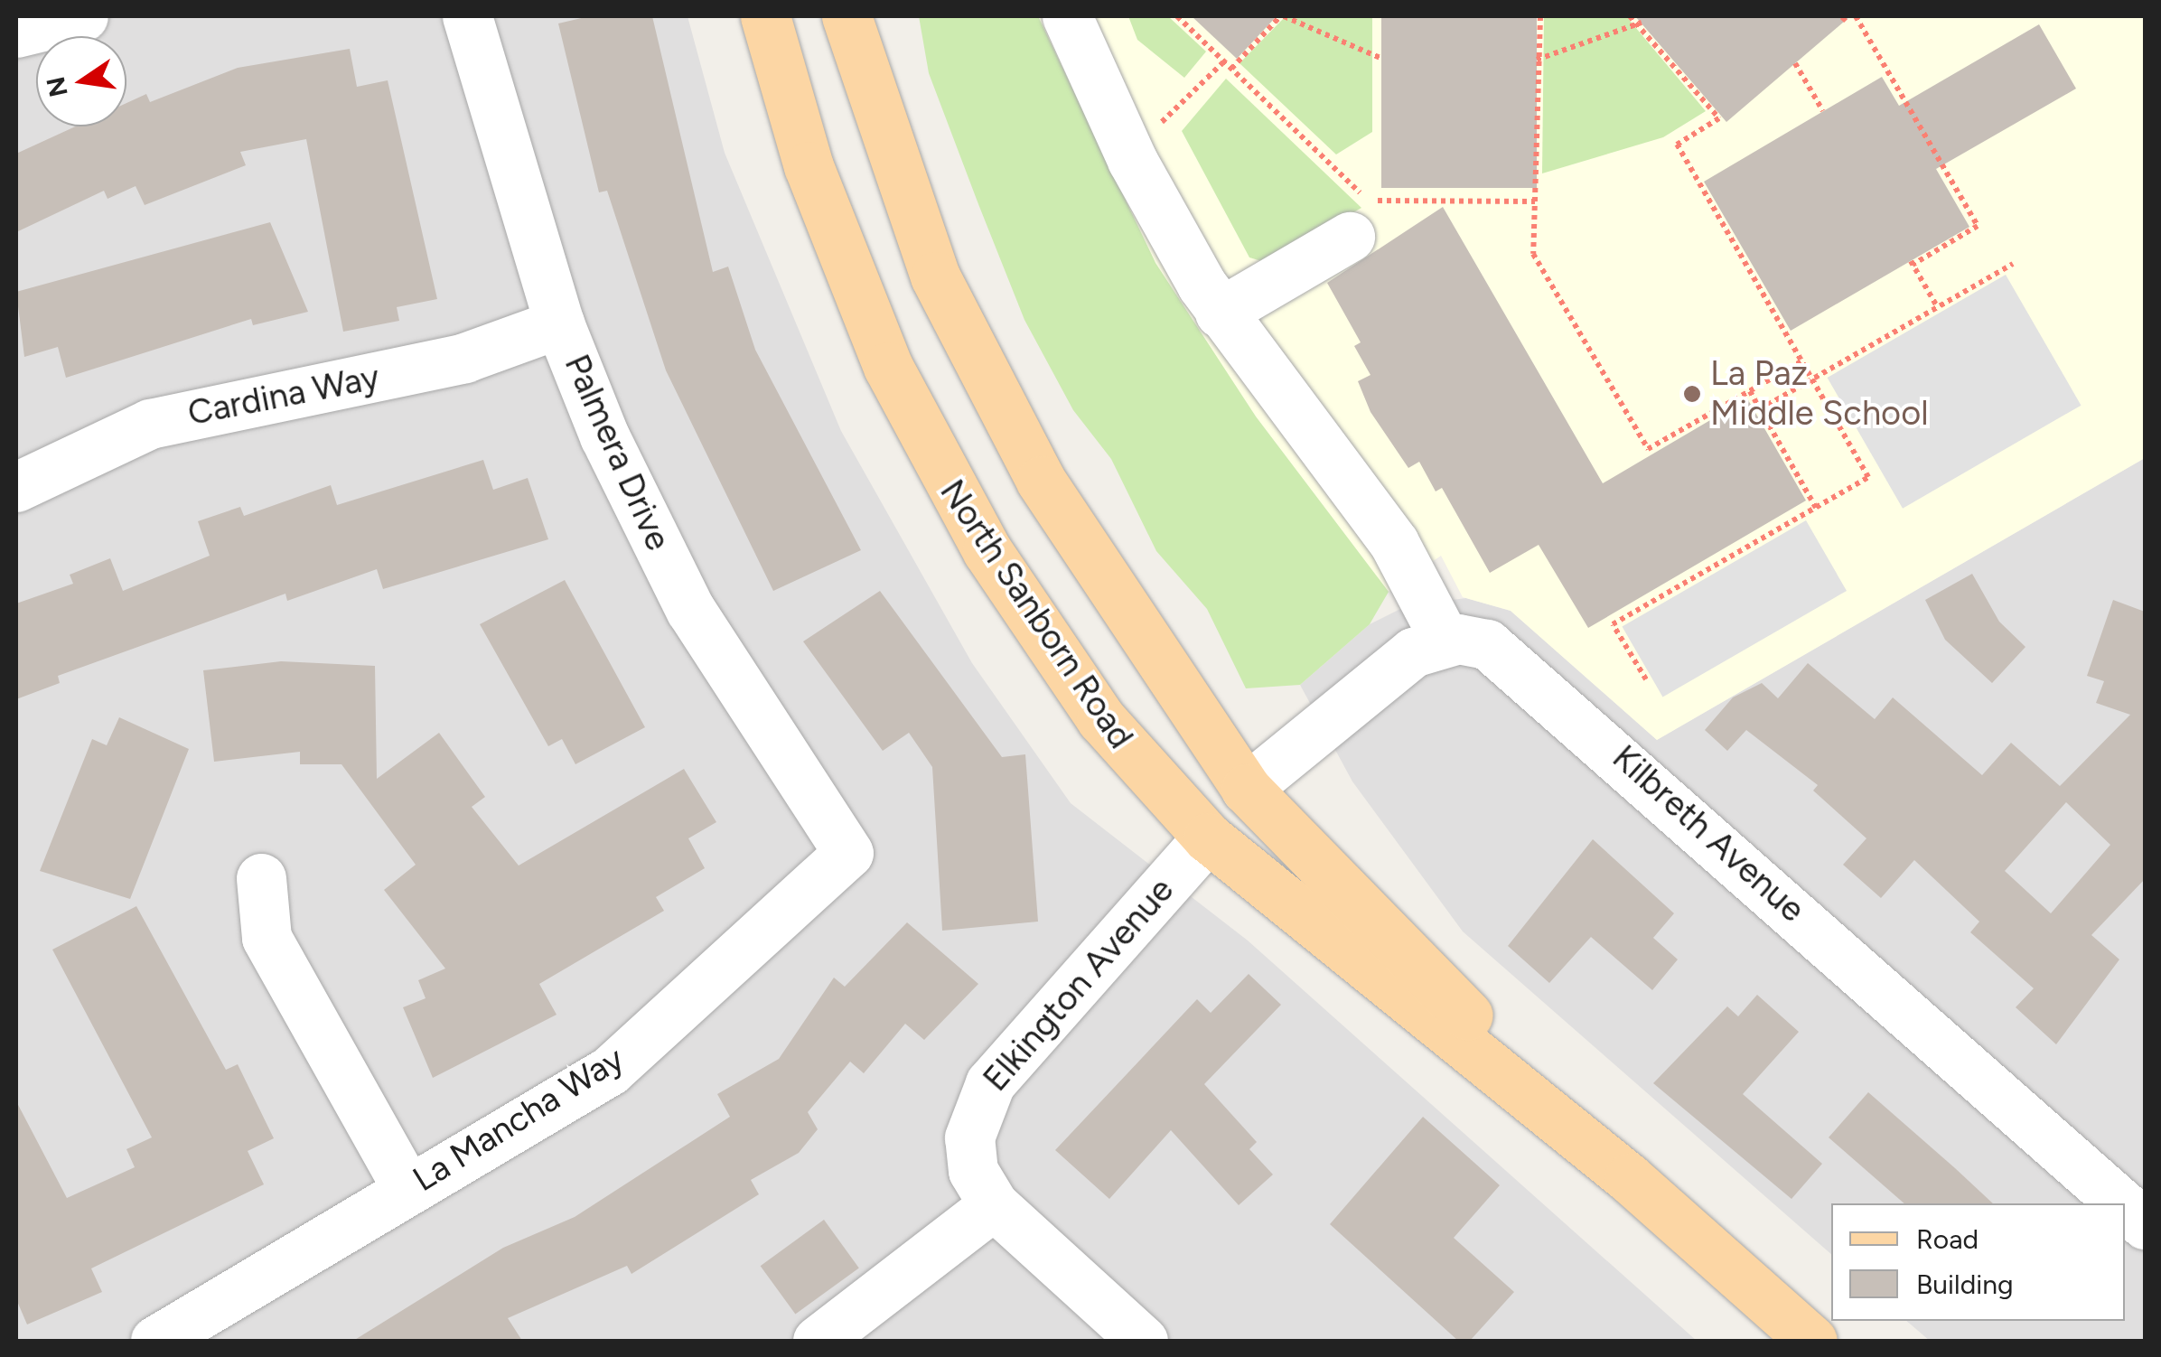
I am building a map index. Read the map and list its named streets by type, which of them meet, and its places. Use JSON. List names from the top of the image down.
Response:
{
  "streets": {
    "main road": ["North Sanborn Road"],
    "street": [
      "Cardina Way",
      "Palmera Drive",
      "Kilbreth Avenue",
      "Elkington Avenue",
      "La Mancha Way"
    ]
  },
  "crossings": [
    ["Cardina Way", "Palmera Drive"],
    ["Palmera Drive", "La Mancha Way"],
    ["North Sanborn Road", "Elkington Avenue"]
  ],
  "places": ["La Paz Middle School"],
  "legend": ["Road", "Building"],
  "north": "left"
}
